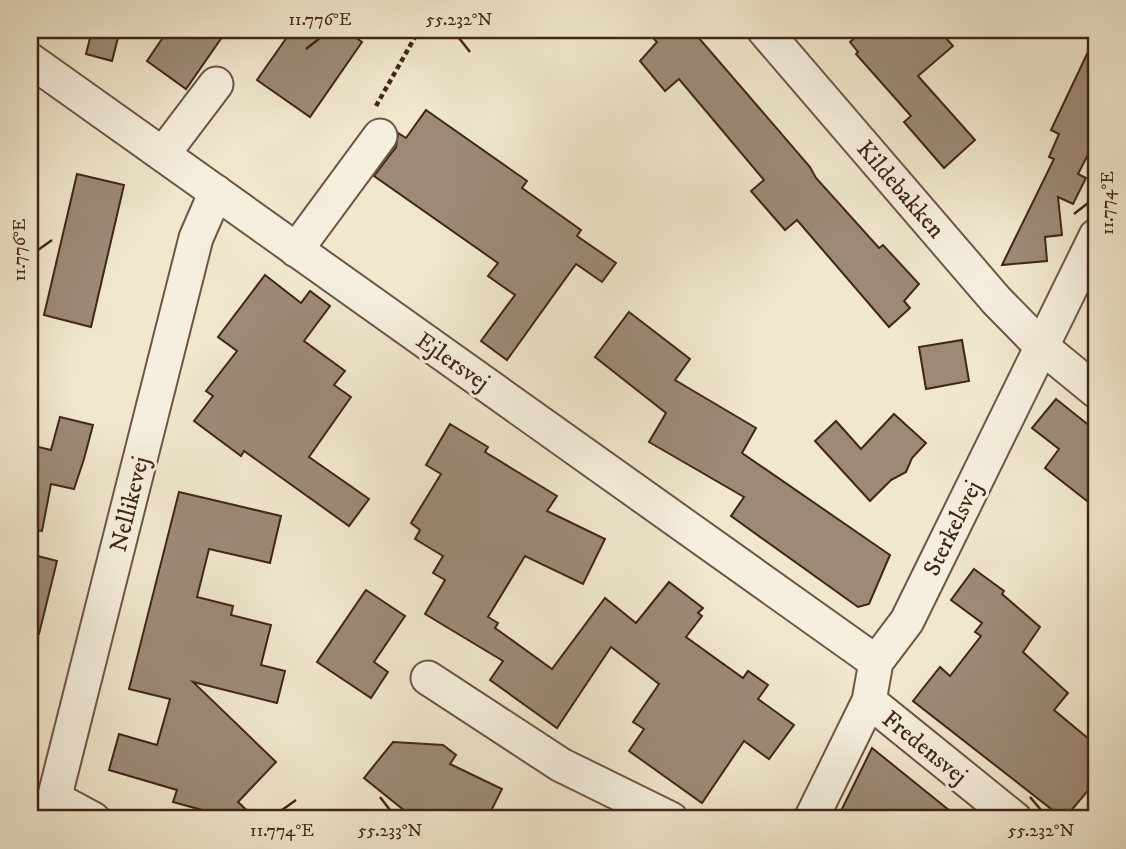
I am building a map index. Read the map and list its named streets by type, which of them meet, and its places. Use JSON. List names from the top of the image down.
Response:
{
  "streets": {
    "street": [
      "Kildebakken",
      "Ejlersvej",
      "Nellikevej",
      "Sterkelsvej",
      "Fredensvej"
    ]
  },
  "crossings": [
    ["Kildebakken", "Sterkelsvej"],
    ["Ejlersvej", "Nellikevej"],
    ["Ejlersvej", "Sterkelsvej"],
    ["Sterkelsvej", "Fredensvej"]
  ],
  "coordinates": [
    "11.776°E",
    "55.232°N",
    "11.774°E",
    "55.233°N"
  ]
}
